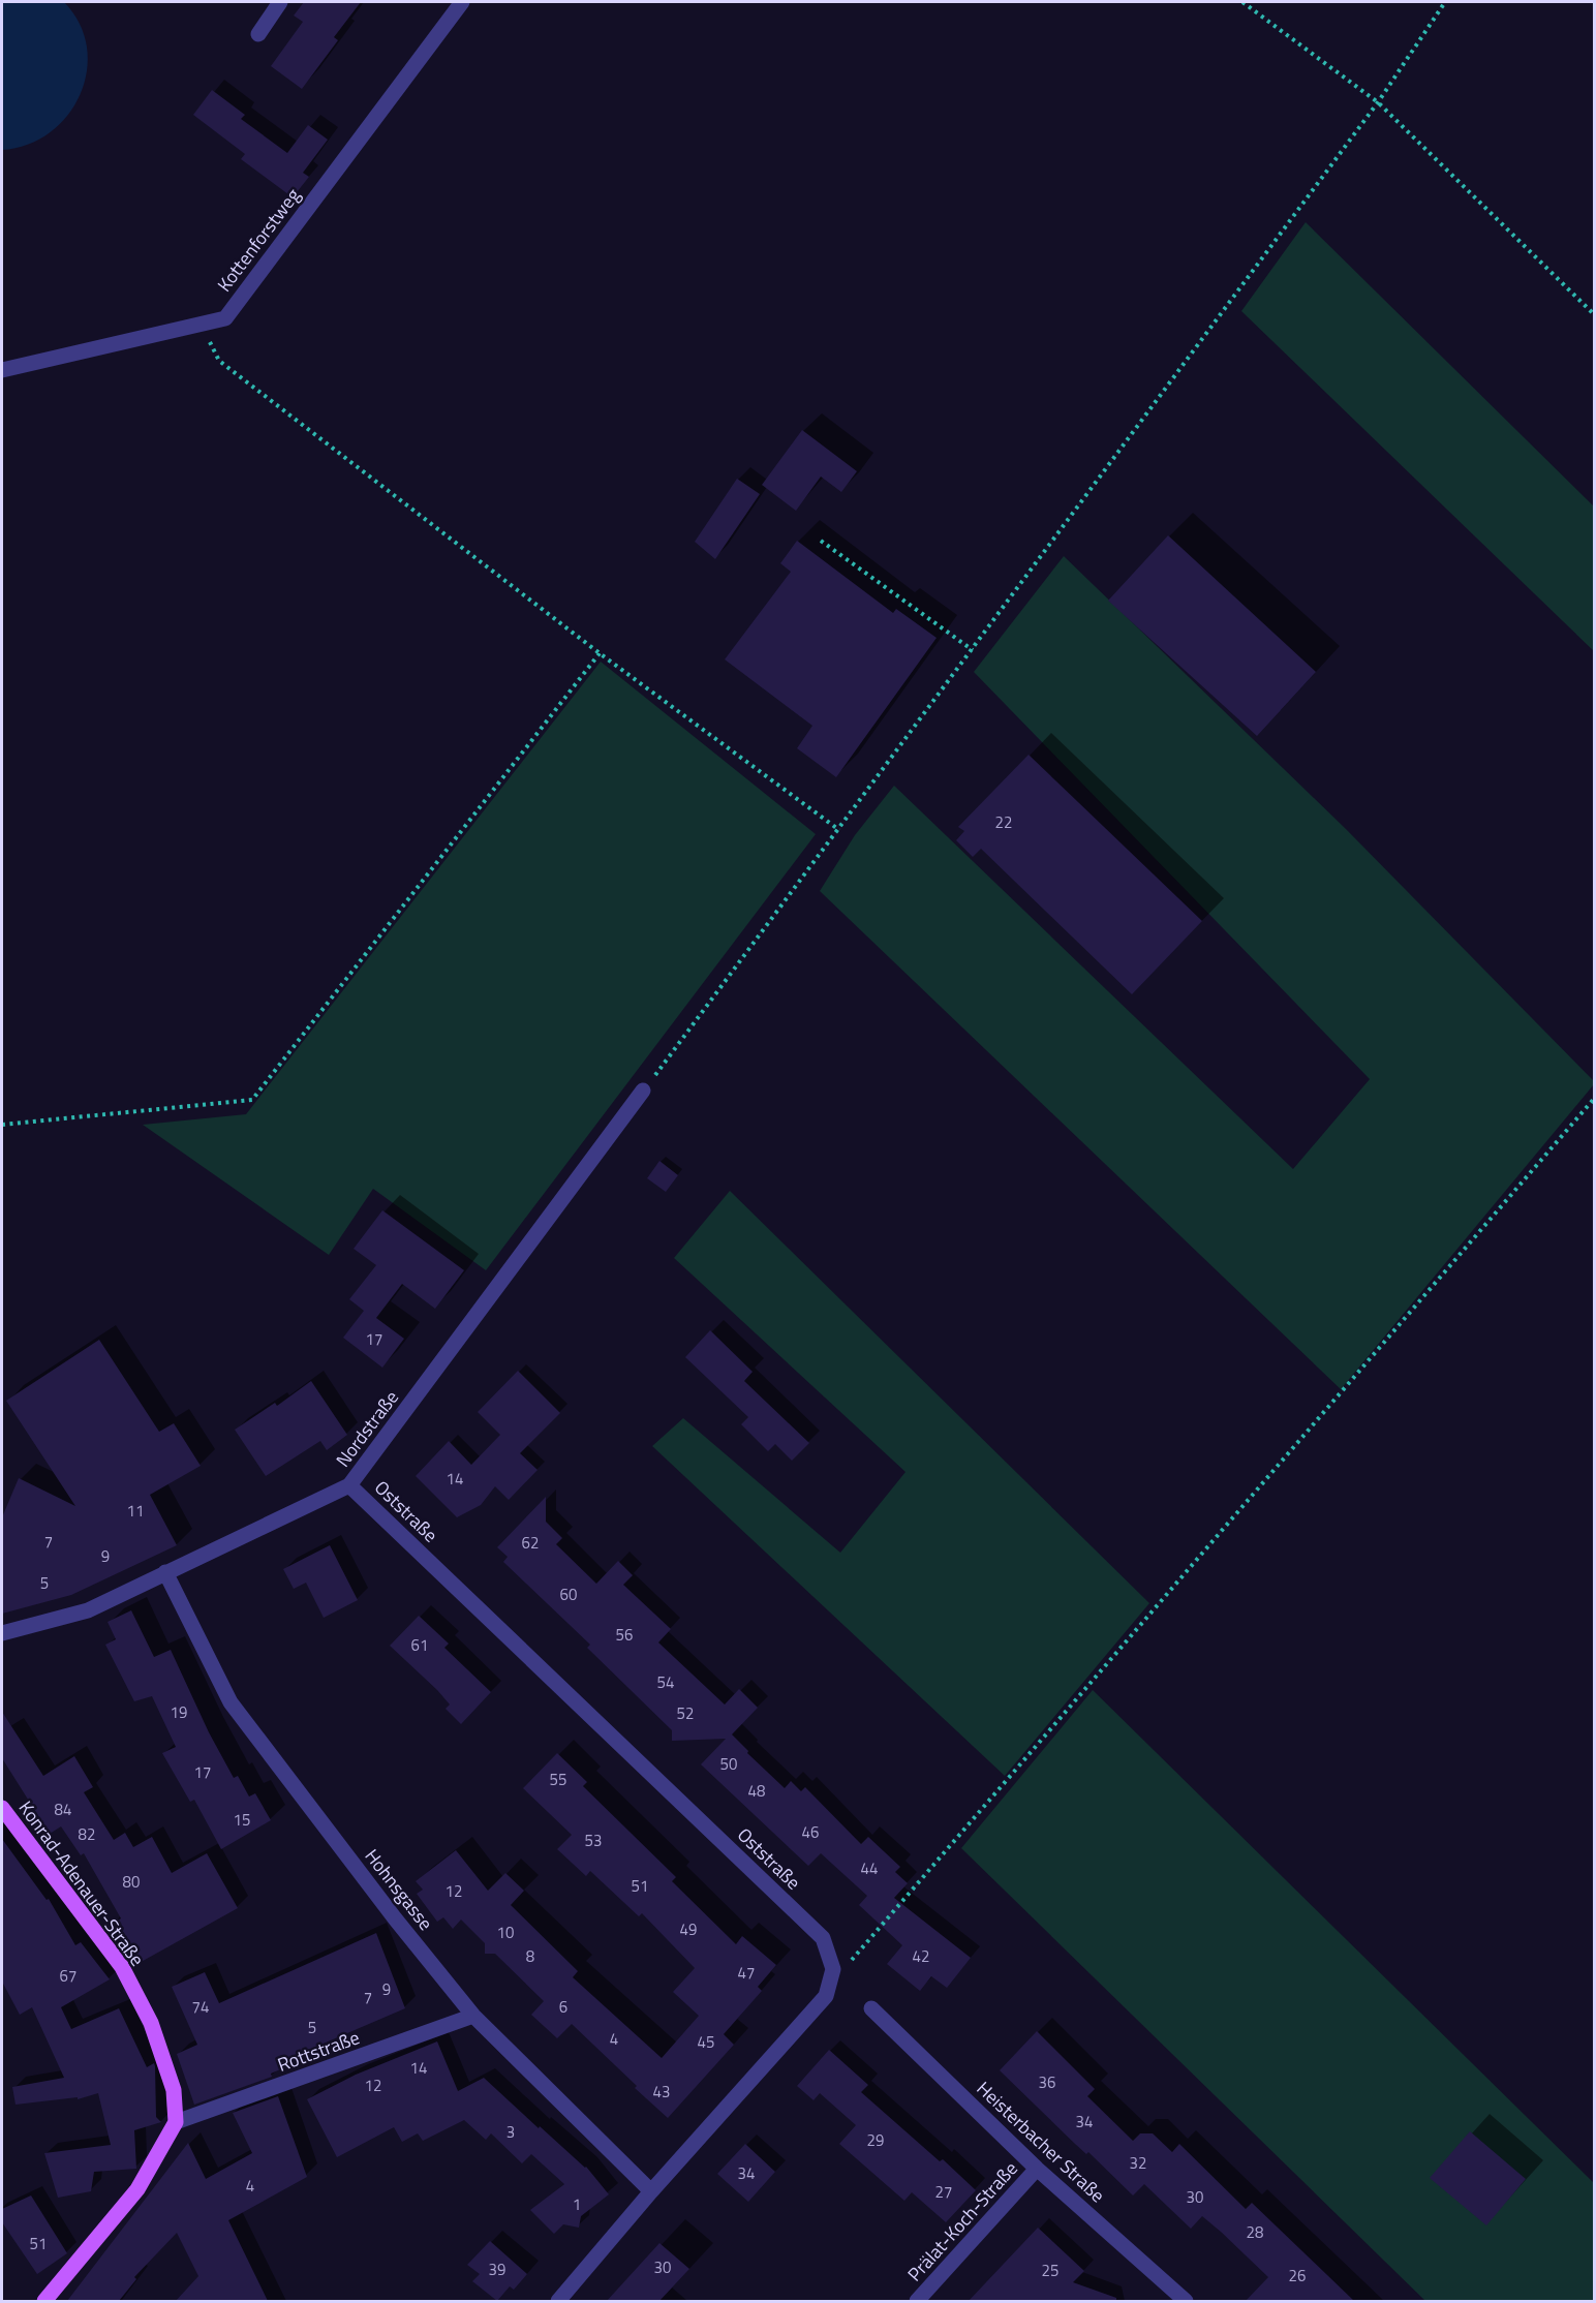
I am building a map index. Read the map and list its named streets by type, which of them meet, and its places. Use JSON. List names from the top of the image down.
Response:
{
  "streets": {
    "main road": ["Konrad-Adenauer-Straße"],
    "street": [
      "Kottenforstweg",
      "Nordstraße",
      "Oststraße",
      "Hohnsgasse",
      "Rottstraße",
      "Heisterbacher Straße",
      "Prälat-Koch-Straße"
    ]
  },
  "crossings": [
    ["Nordstraße", "Oststraße"],
    ["Nordstraße", "Hohnsgasse"],
    ["Konrad-Adenauer-Straße", "Rottstraße"],
    ["Hohnsgasse", "Rottstraße"],
    ["Heisterbacher Straße", "Prälat-Koch-Straße"]
  ],
  "house_numbers": [
    "22",
    "17",
    "14",
    "11",
    "7",
    "62",
    "9",
    "5",
    "60",
    "56",
    "61",
    "54",
    "19",
    "52",
    "50",
    "17",
    "55",
    "48",
    "84",
    "15",
    "46",
    "82",
    "53",
    "44",
    "80",
    "51",
    "12",
    "49",
    "10",
    "8",
    "42",
    "47",
    "67",
    "9",
    "7",
    "74",
    "6",
    "5",
    "4",
    "45",
    "14",
    "36",
    "12",
    "43",
    "34",
    "3",
    "29",
    "32",
    "34",
    "4",
    "27",
    "30",
    "1",
    "28",
    "51",
    "30",
    "39",
    "25",
    "26"
  ]
}
